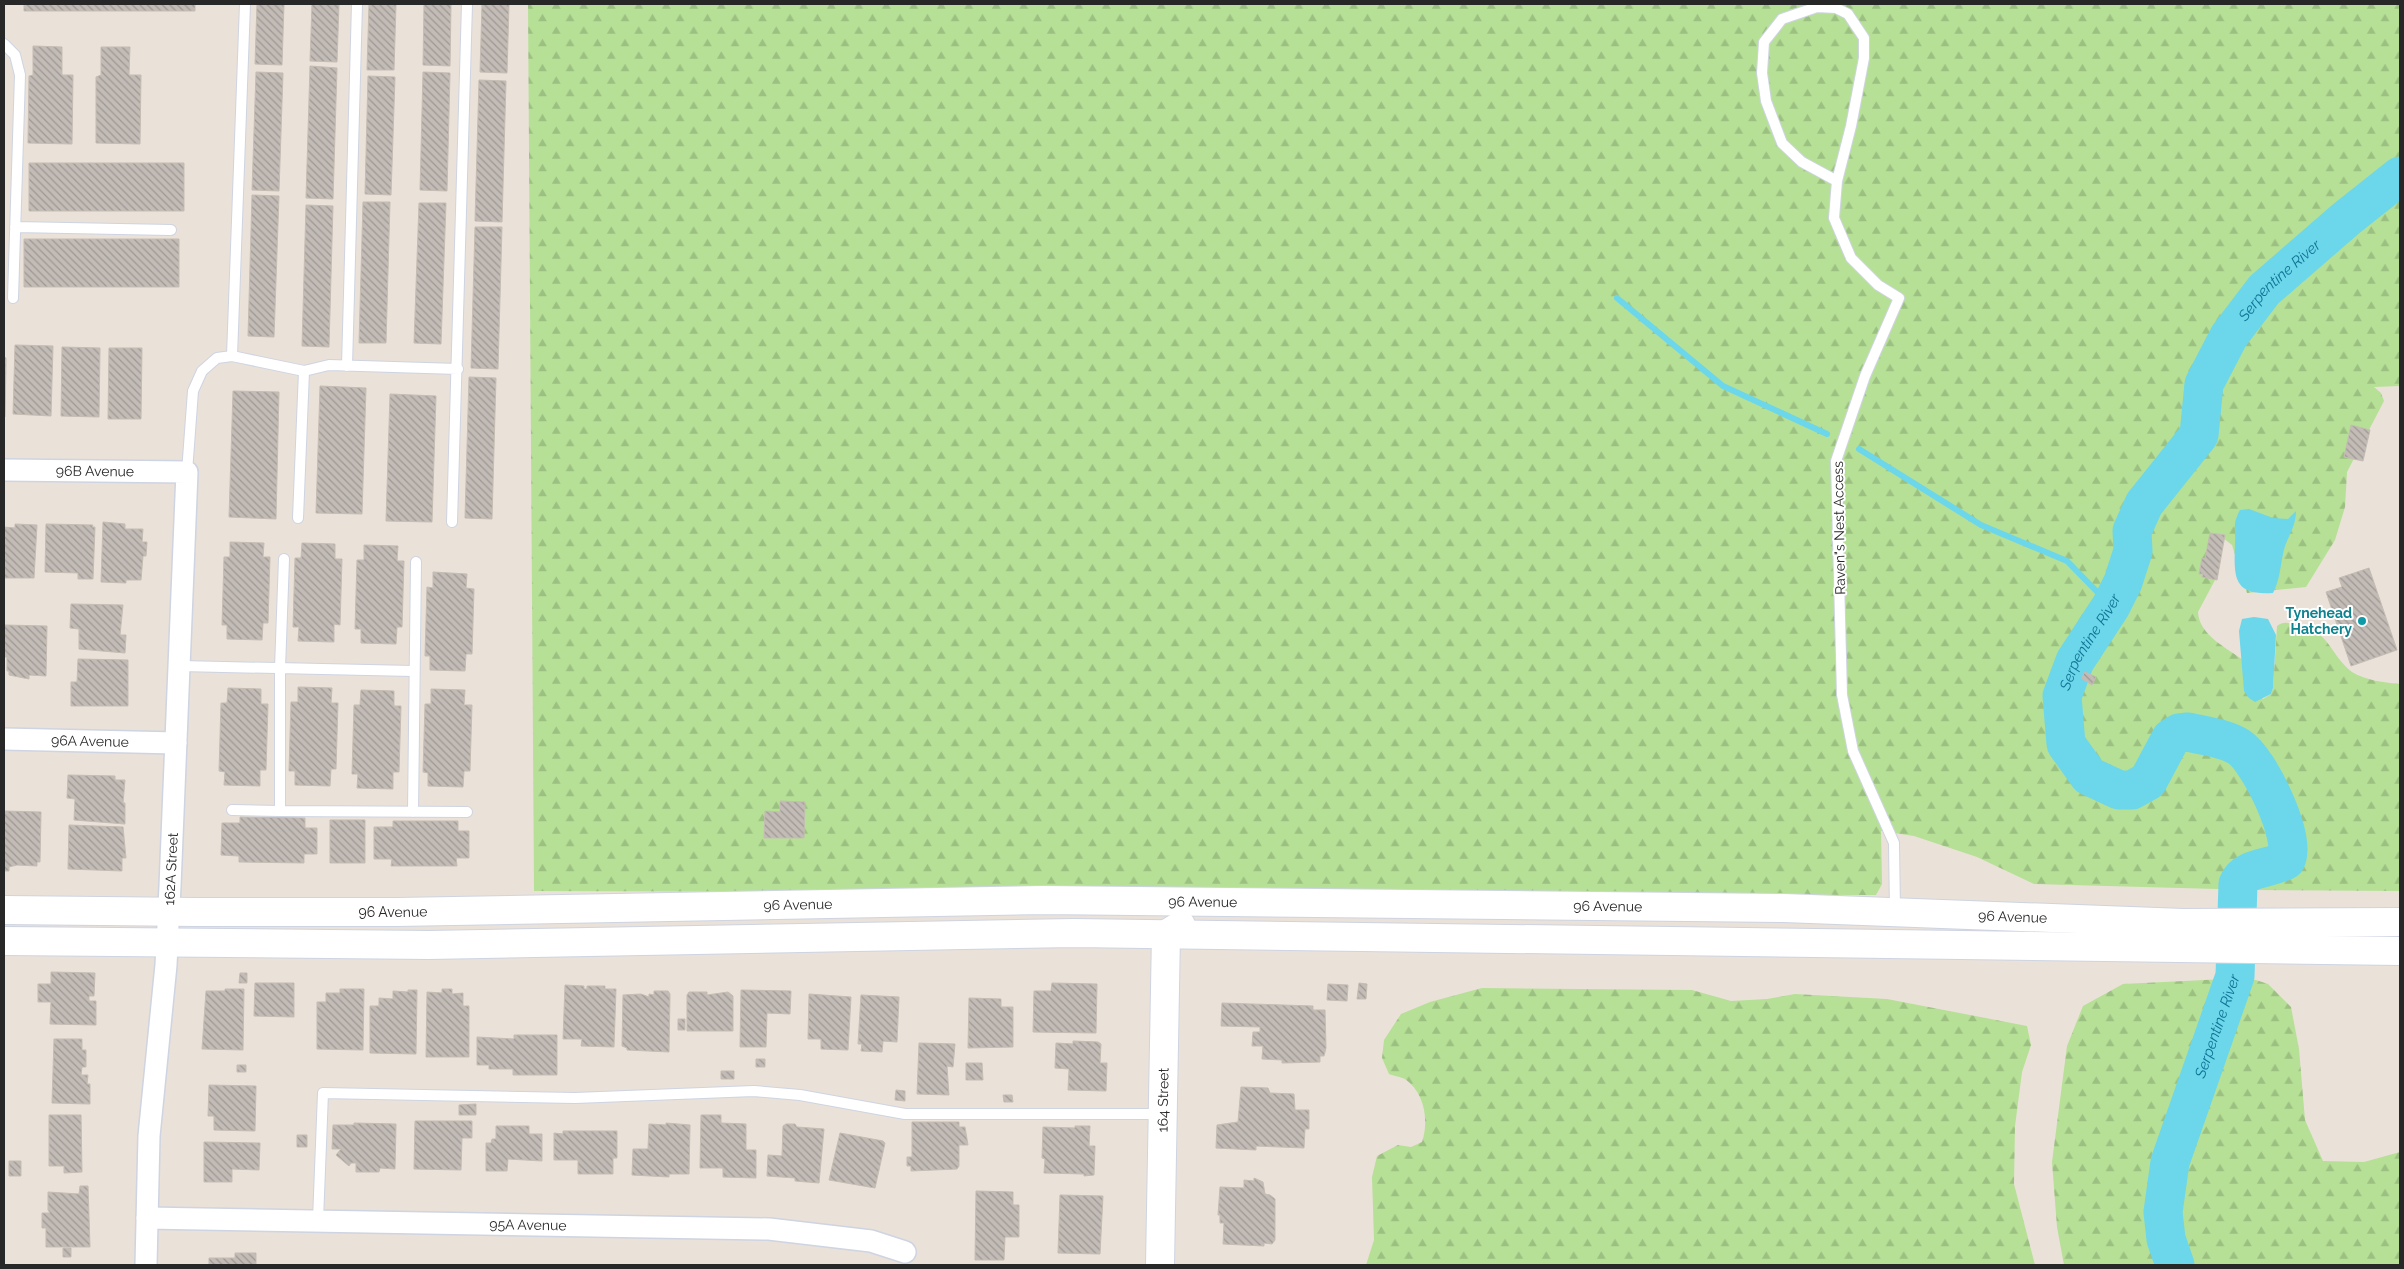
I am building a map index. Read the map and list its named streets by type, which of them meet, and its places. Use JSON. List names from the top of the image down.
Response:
{
  "streets": {
    "main road": ["96 Avenue", "164 Street"],
    "street": [
      "96B Avenue",
      "96A Avenue",
      "162A Street",
      "95A Avenue"
    ],
    "lane": ["Raven\"s Nest Access"]
  },
  "crossings": [
    ["96B Avenue", "162A Street"],
    ["Raven\"s Nest Access", "96 Avenue"],
    ["96A Avenue", "162A Street"],
    ["162A Street", "96 Avenue"],
    ["162A Street", "95A Avenue"],
    ["96 Avenue", "164 Street"]
  ],
  "water": ["Serpentine River"],
  "places": ["Tynehead Hatchery"]
}
